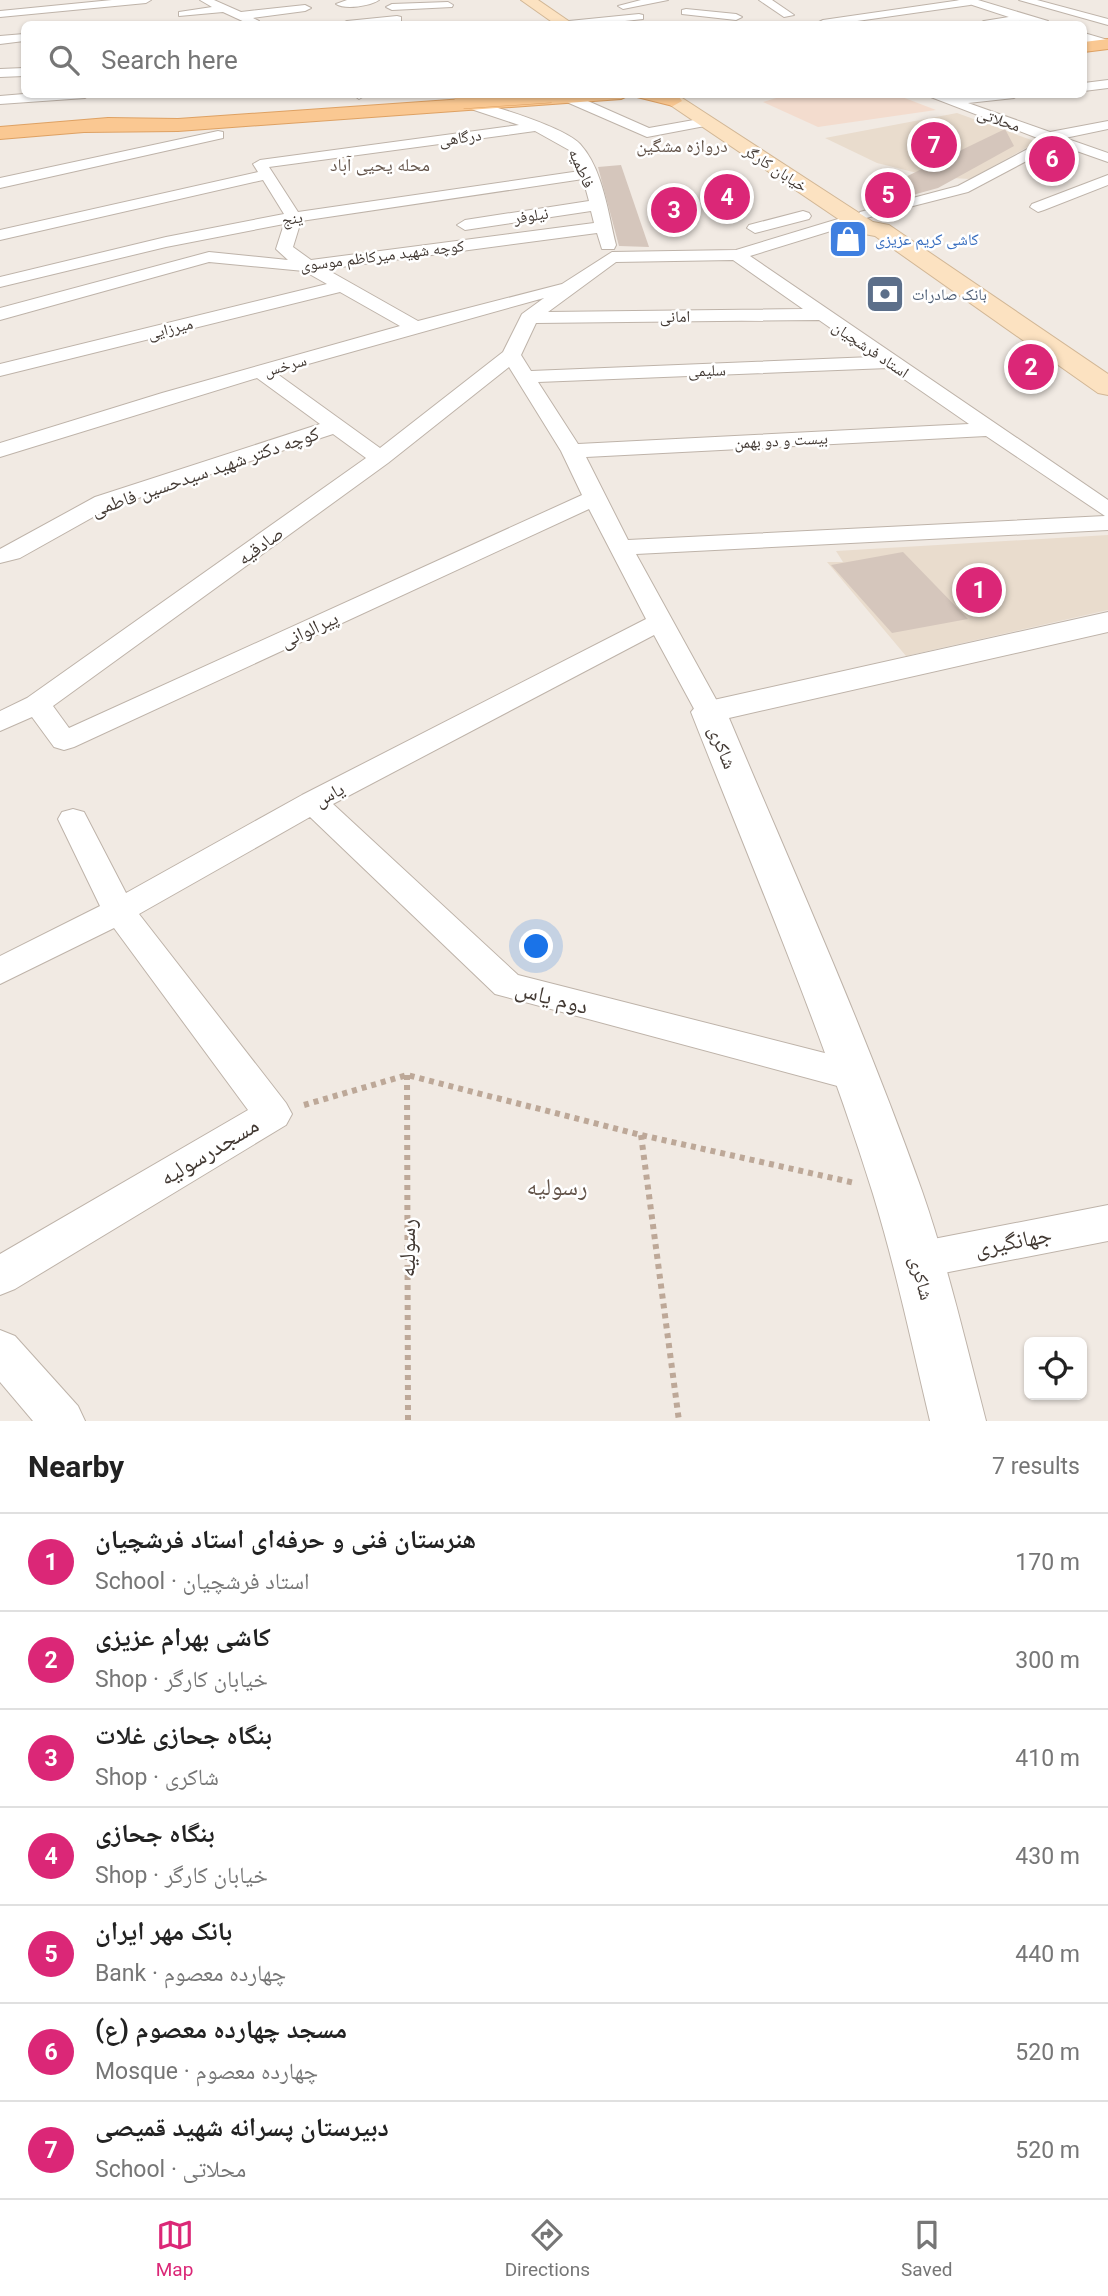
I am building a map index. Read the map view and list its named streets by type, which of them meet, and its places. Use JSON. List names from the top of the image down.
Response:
{
  "streets": {
    "main road": ["خیابان کارگر"],
    "street": [
      "محلاتی",
      "درگاهی",
      "فاطمیه",
      "نیلوفر",
      "ینج",
      "کوچه شهید میرکاظم موسوی",
      "امانی",
      "میرزایی",
      "استاد فرشچیان",
      "سرخس",
      "سلیمی",
      "بیست و دو بهمن",
      "کوچه دکتر شهید سیدحسین فاطمی",
      "صادقیه",
      "پیرالوانی",
      "شاکری",
      "یاس",
      "دوم یاس",
      "مسجدرسولیه",
      "جهانگیری"
    ],
    "path": ["رسولیه"]
  },
  "crossings": [
    ["درگاهی", "فاطمیه"],
    ["فاطمیه", "نیلوفر"],
    ["فاطمیه", "ینج"],
    ["فاطمیه", "کوچه شهید میرکاظم موسوی"],
    ["امانی", "استاد فرشچیان"],
    ["استاد فرشچیان", "سلیمی"],
    ["استاد فرشچیان", "بیست و دو بهمن"],
    ["سلیمی", "شاکری"],
    ["بیست و دو بهمن", "شاکری"],
    ["صادقیه", "پیرالوانی"],
    ["صادقیه", "شاکری"],
    ["پیرالوانی", "شاکری"],
    ["شاکری", "یاس"],
    ["شاکری", "دوم یاس"],
    ["شاکری", "جهانگیری"],
    ["یاس", "دوم یاس"],
    ["یاس", "مسجدرسولیه"]
  ],
  "districts": ["دروازه مشگین", "محله یحیی آباد", "رسولیه"],
  "places": {
    "shop": ["کاشی کریم عزیزی"],
    "bank": ["بانک صادرات"]
  },
  "page": {
    "search": "Search here",
    "pins": [
      "7",
      "6",
      "5",
      "4",
      "3",
      "2",
      "1"
    ],
    "heading": ["Nearby", "7 results"],
    "list": [
      {
        "mark": "1",
        "name": "هنرستان فنی و حرفه‌ای استاد فرشچیان",
        "note": "School · استاد فرشچیان",
        "value": "170 m"
      },
      {
        "mark": "2",
        "name": "کاشی بهرام عزیزی",
        "note": "Shop · خیابان کارگر",
        "value": "300 m"
      },
      {
        "mark": "3",
        "name": "بنگاه جحازی غلات",
        "note": "Shop · شاکری",
        "value": "410 m"
      },
      {
        "mark": "4",
        "name": "بنگاه جحازی",
        "note": "Shop · خیابان کارگر",
        "value": "430 m"
      },
      {
        "mark": "5",
        "name": "بانک مهر ایران",
        "note": "Bank · چهارده معصوم",
        "value": "440 m"
      },
      {
        "mark": "6",
        "name": "مسجد چهارده معصوم (ع)",
        "note": "Mosque · چهارده معصوم",
        "value": "520 m"
      },
      {
        "mark": "7",
        "name": "دبیرستان پسرانه شهید قمیصی",
        "note": "School · محلاتی",
        "value": "520 m"
      }
    ],
    "nav": ["Map", "Directions", "Saved"]
  }
}
